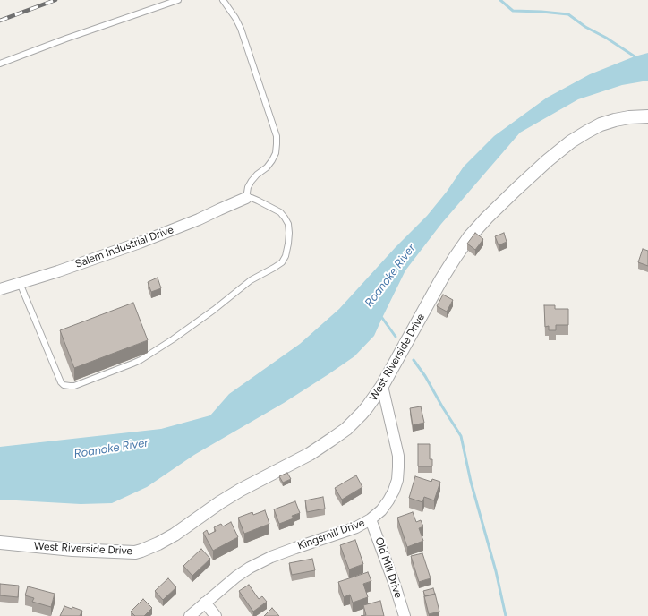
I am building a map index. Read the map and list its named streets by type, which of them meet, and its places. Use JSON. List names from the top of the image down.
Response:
{
  "streets": {
    "street": [
      "Salem Industrial Drive",
      "West Riverside Drive",
      "Kingsmill Drive",
      "Old Mill Drive"
    ]
  },
  "crossings": [
    ["West Riverside Drive", "Kingsmill Drive"],
    ["Kingsmill Drive", "Old Mill Drive"]
  ],
  "water": ["Roanoke River"]
}
